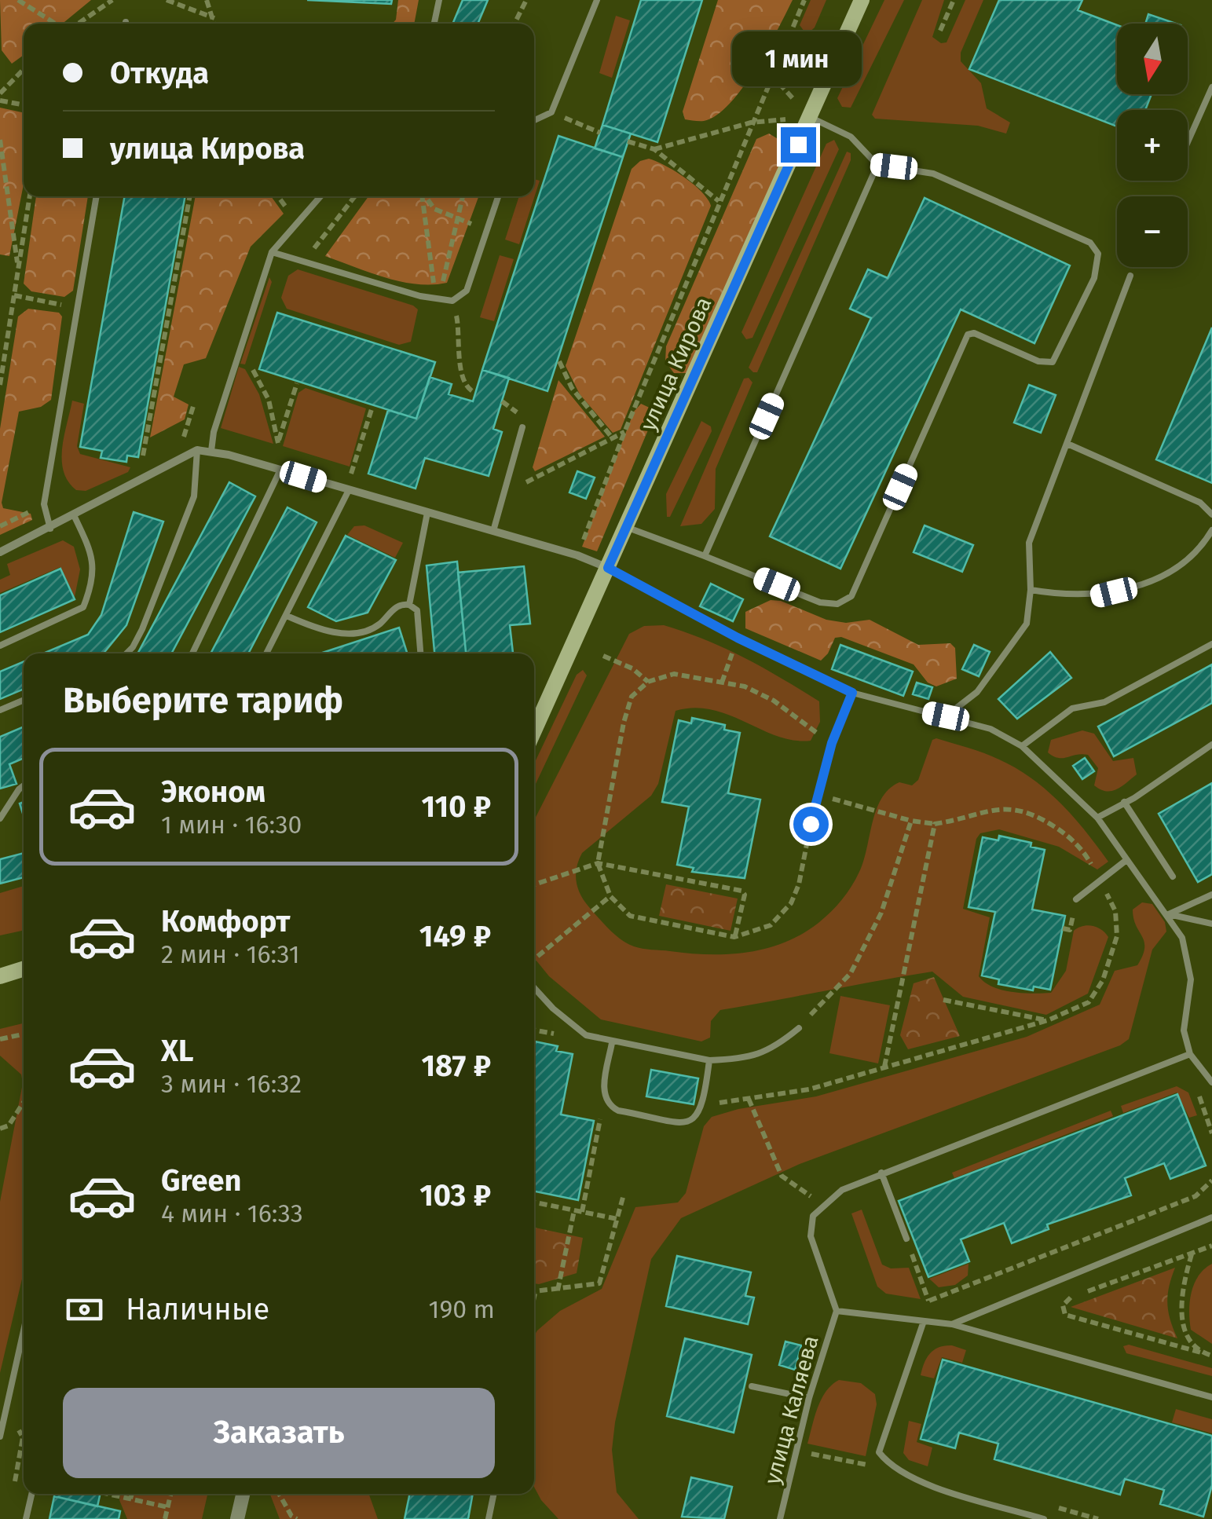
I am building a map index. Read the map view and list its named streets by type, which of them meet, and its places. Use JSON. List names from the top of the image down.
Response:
{
  "streets": {
    "main road": ["улица Кирова"],
    "lane": ["улица Каляева"]
  },
  "north": "bottom",
  "page": {
    "map_buttons": ["+", "−"],
    "banner": ["Откуда", "улица Кирова"],
    "bubble": "1 мин",
    "heading": "Выберите тариф",
    "list": [
      {
        "name": "Эконом",
        "note": "1 мин · 16:30",
        "value": "110 ₽"
      },
      {
        "name": "Комфорт",
        "note": "2 мин · 16:31",
        "value": "149 ₽"
      },
      {
        "name": "XL",
        "note": "3 мин · 16:32",
        "value": "187 ₽"
      },
      {
        "name": "Green",
        "note": "4 мин · 16:33",
        "value": "103 ₽"
      }
    ],
    "pay": ["Наличные", "190 m"],
    "buttons": "Заказать"
  }
}
